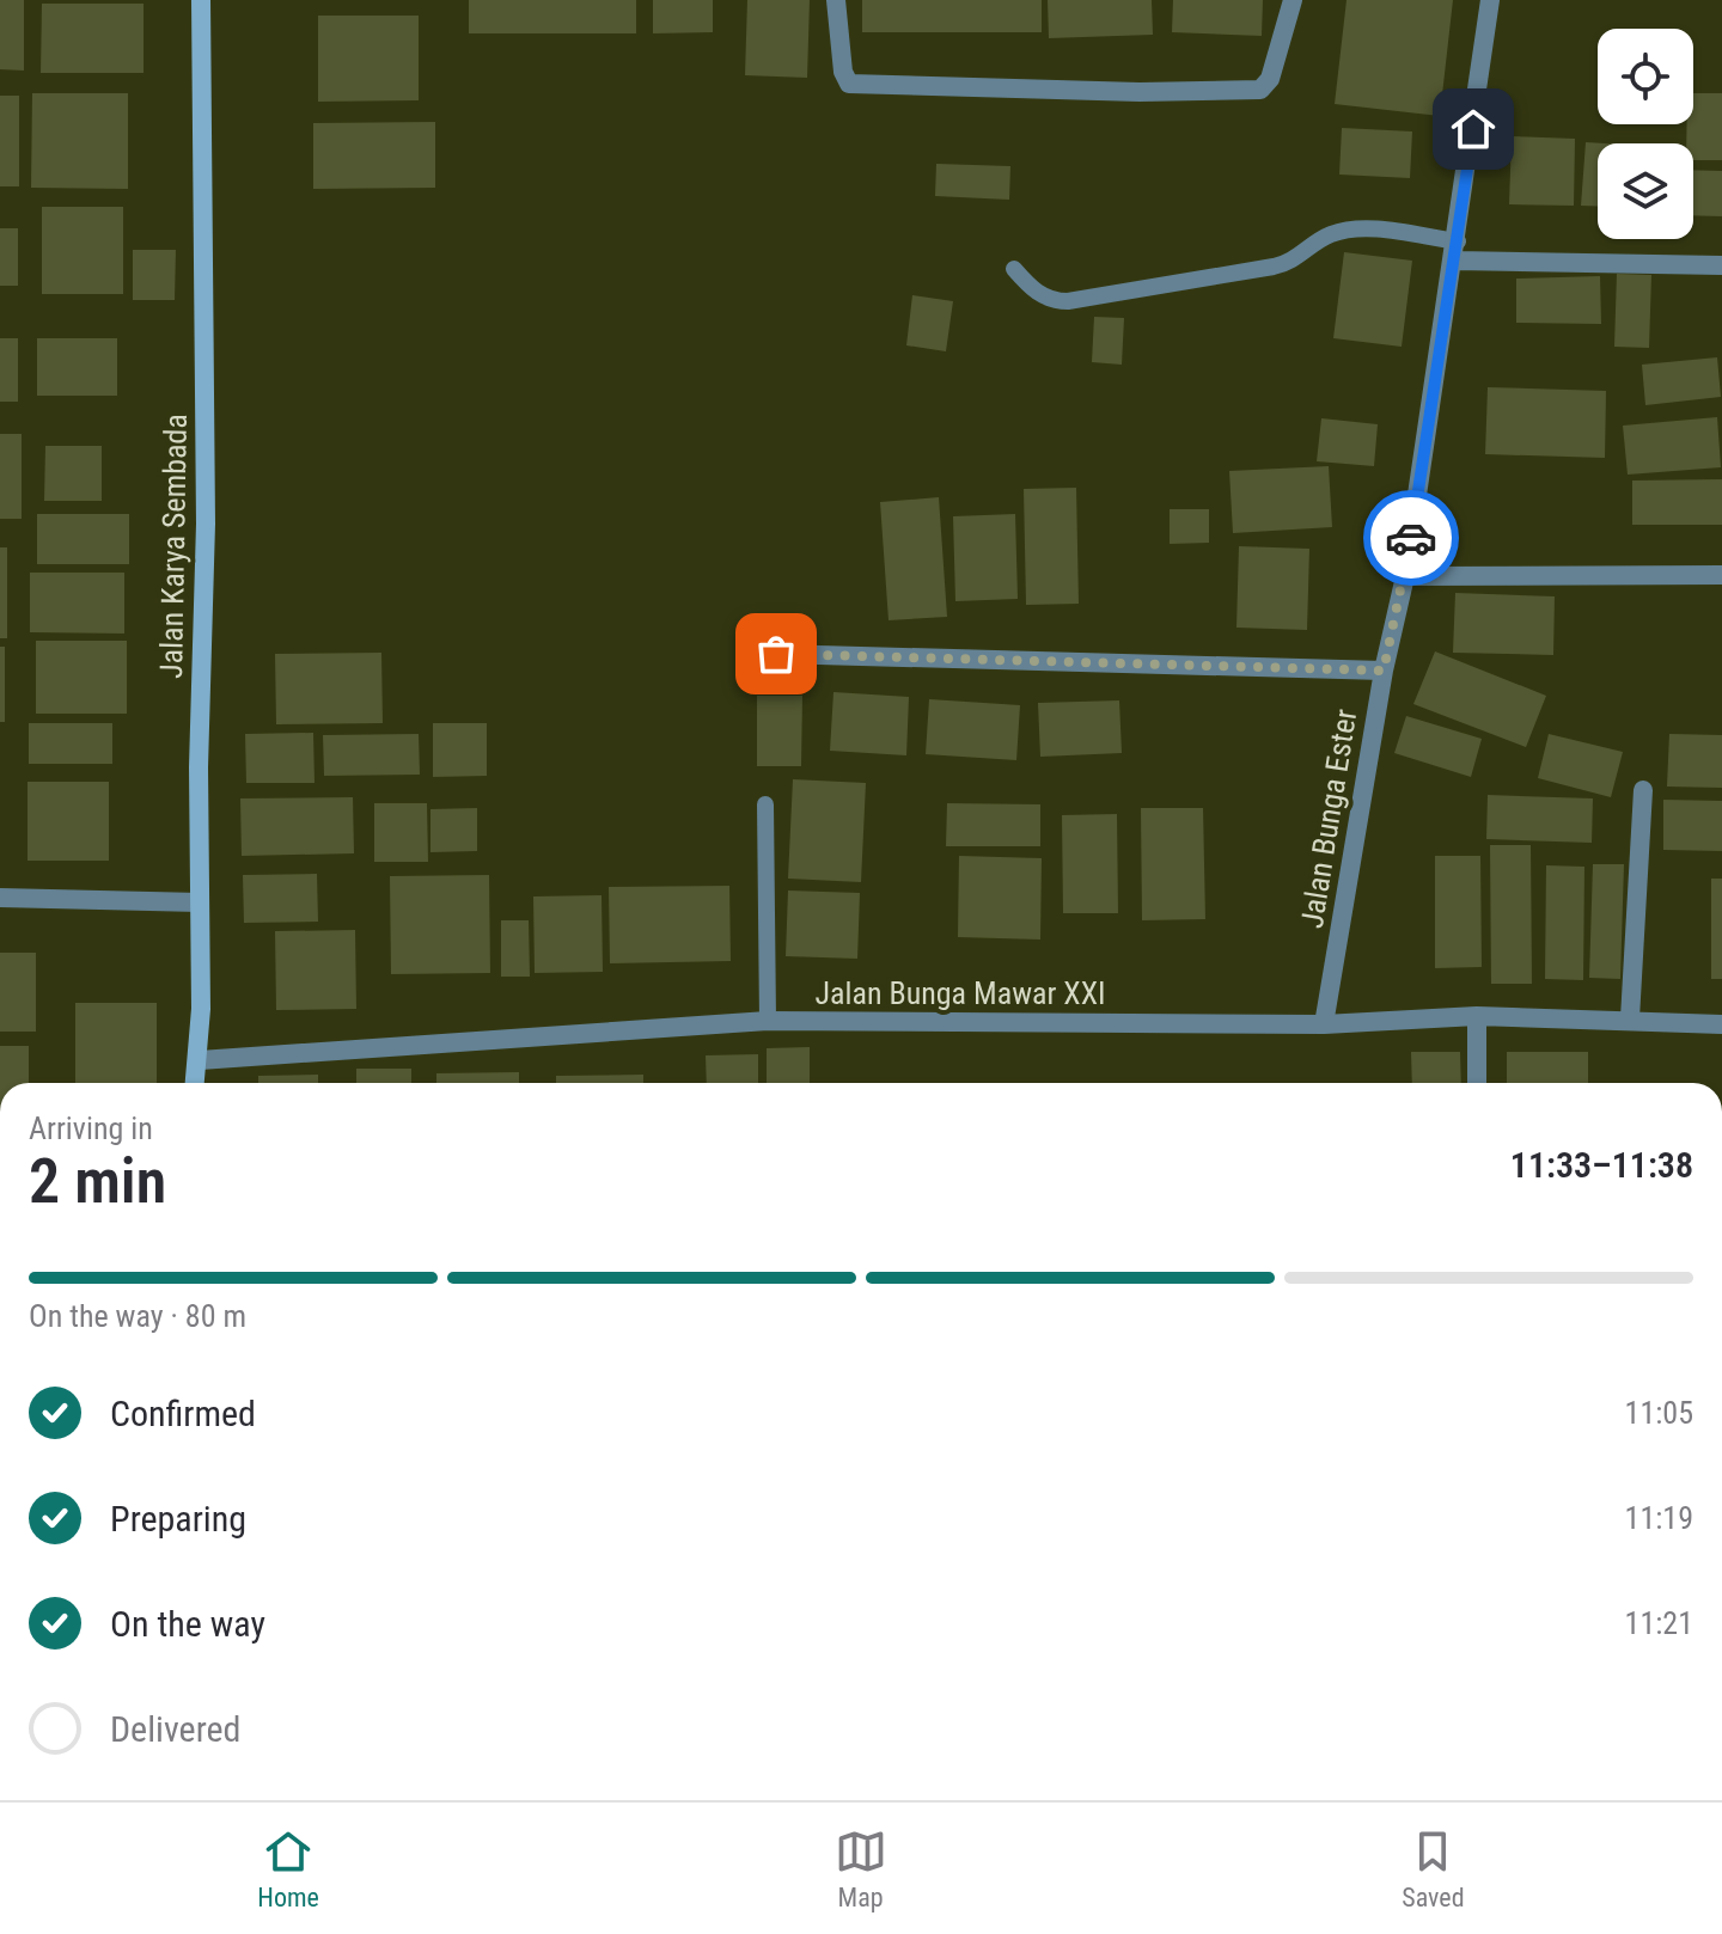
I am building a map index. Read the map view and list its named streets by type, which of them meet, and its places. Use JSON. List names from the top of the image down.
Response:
{
  "streets": {
    "street": ["Jalan Karya Sembada", "Jalan Bunga Ester", "Jalan Bunga Mawar XXI"]
  },
  "crossings": [
    ["Jalan Karya Sembada", "Jalan Bunga Mawar XXI"],
    ["Jalan Bunga Ester", "Jalan Bunga Mawar XXI"]
  ],
  "page": {
    "heading": ["2 min", "Arriving in", "11:33–11:38"],
    "bar": "On the way · 80 m",
    "list": [
      ["Confirmed", "11:05"],
      ["Preparing", "11:19"],
      ["On the way", "11:21"],
      "Delivered"
    ],
    "tabs": ["Home", "Map", "Saved"]
  }
}
